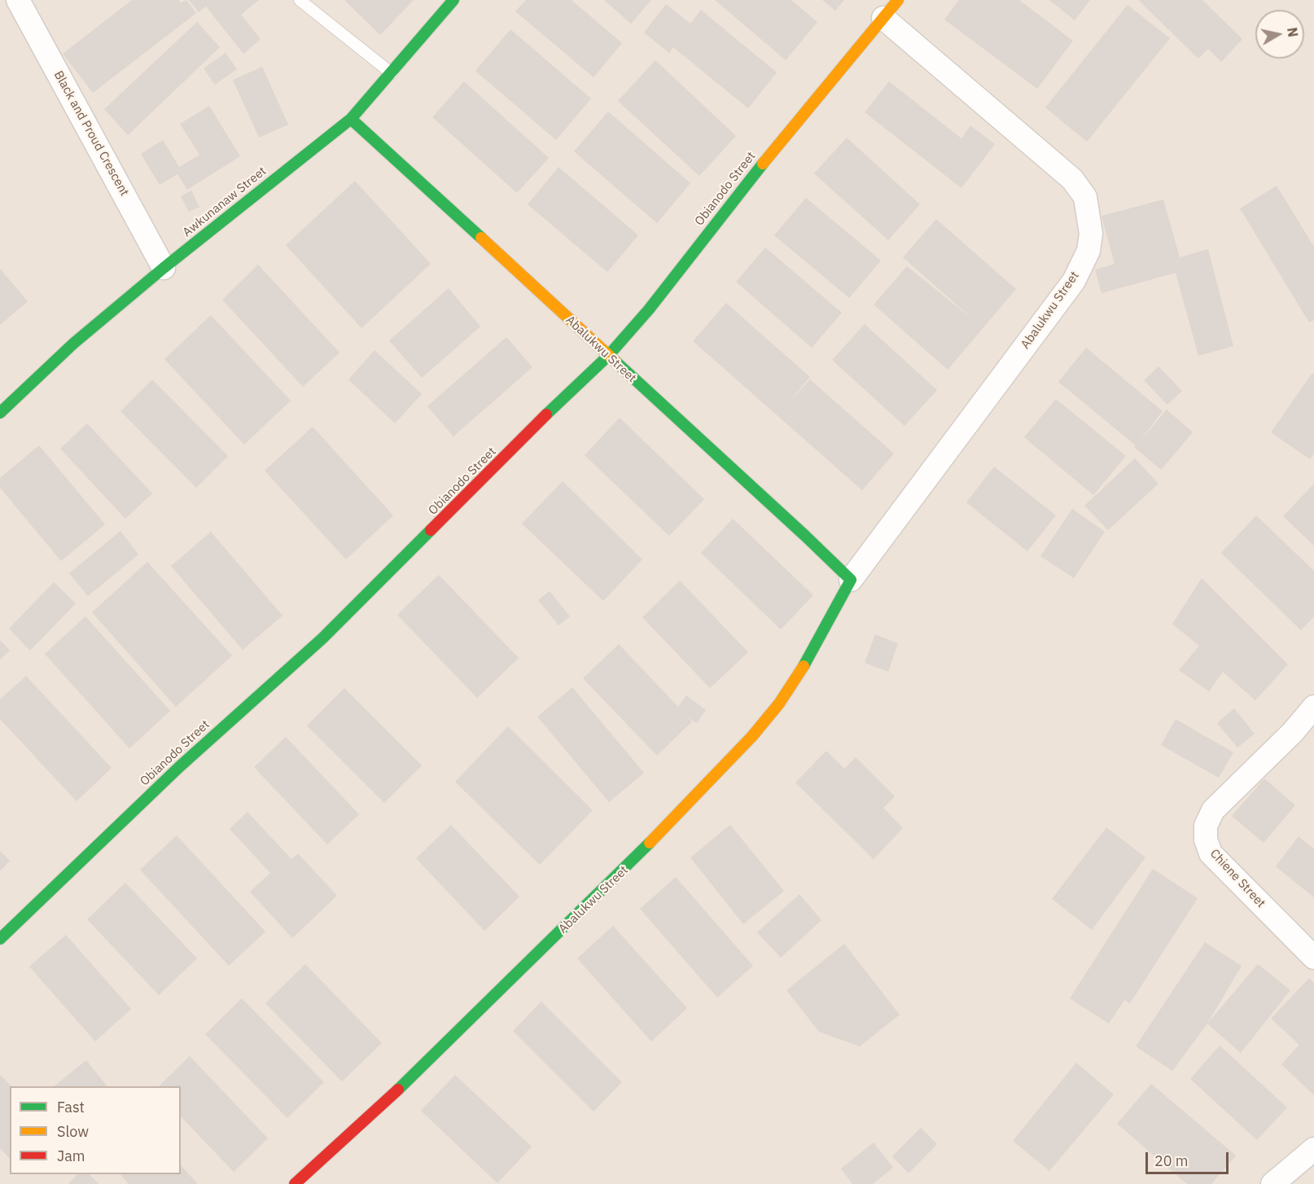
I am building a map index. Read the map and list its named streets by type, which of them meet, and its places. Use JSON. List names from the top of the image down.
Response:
{
  "streets": {
    "street": [
      "Black and Proud Crescent",
      "Obianodo Street",
      "Awkunanaw Street",
      "Abalukwu Street",
      "Chiene Street"
    ]
  },
  "crossings": [
    ["Black and Proud Crescent", "Awkunanaw Street"],
    ["Obianodo Street", "Abalukwu Street"],
    ["Awkunanaw Street", "Abalukwu Street"]
  ],
  "legend": ["Fast", "Slow", "Jam"],
  "scale_bar": "20 m",
  "north": "right"
}
